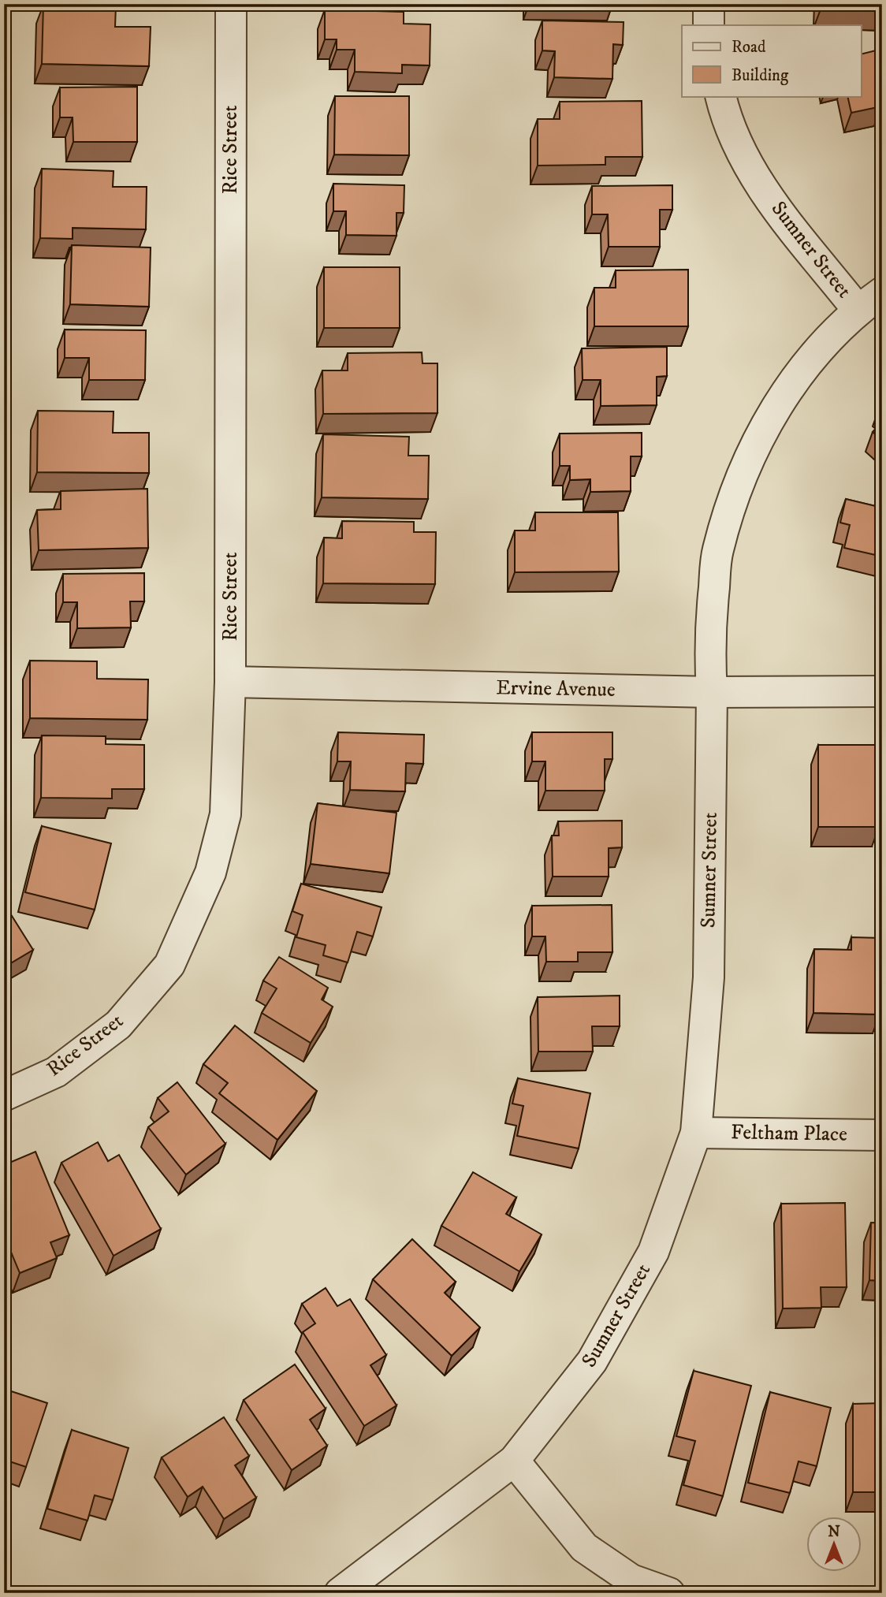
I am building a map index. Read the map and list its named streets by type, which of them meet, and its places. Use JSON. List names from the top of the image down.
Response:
{
  "streets": {
    "street": [
      "Rice Street",
      "Sumner Street",
      "Ervine Avenue",
      "Feltham Place"
    ]
  },
  "crossings": [
    ["Rice Street", "Ervine Avenue"],
    ["Sumner Street", "Ervine Avenue"],
    ["Sumner Street", "Feltham Place"]
  ],
  "legend": ["Road", "Building"],
  "north": "top"
}
